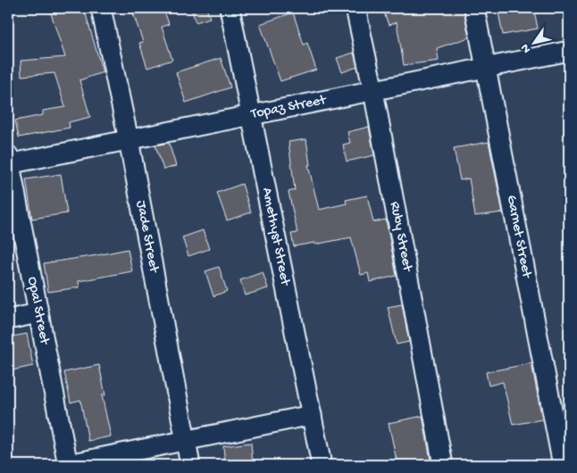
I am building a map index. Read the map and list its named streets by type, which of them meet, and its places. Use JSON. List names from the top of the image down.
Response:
{
  "streets": {
    "street": [
      "Topaz Street",
      "Jade Street",
      "Amethyst Street",
      "Ruby Street",
      "Garnet Street",
      "Opal Street"
    ]
  },
  "crossings": [
    ["Topaz Street", "Jade Street"],
    ["Topaz Street", "Amethyst Street"],
    ["Topaz Street", "Ruby Street"],
    ["Topaz Street", "Garnet Street"],
    ["Topaz Street", "Opal Street"]
  ],
  "north": "bottom left"
}
